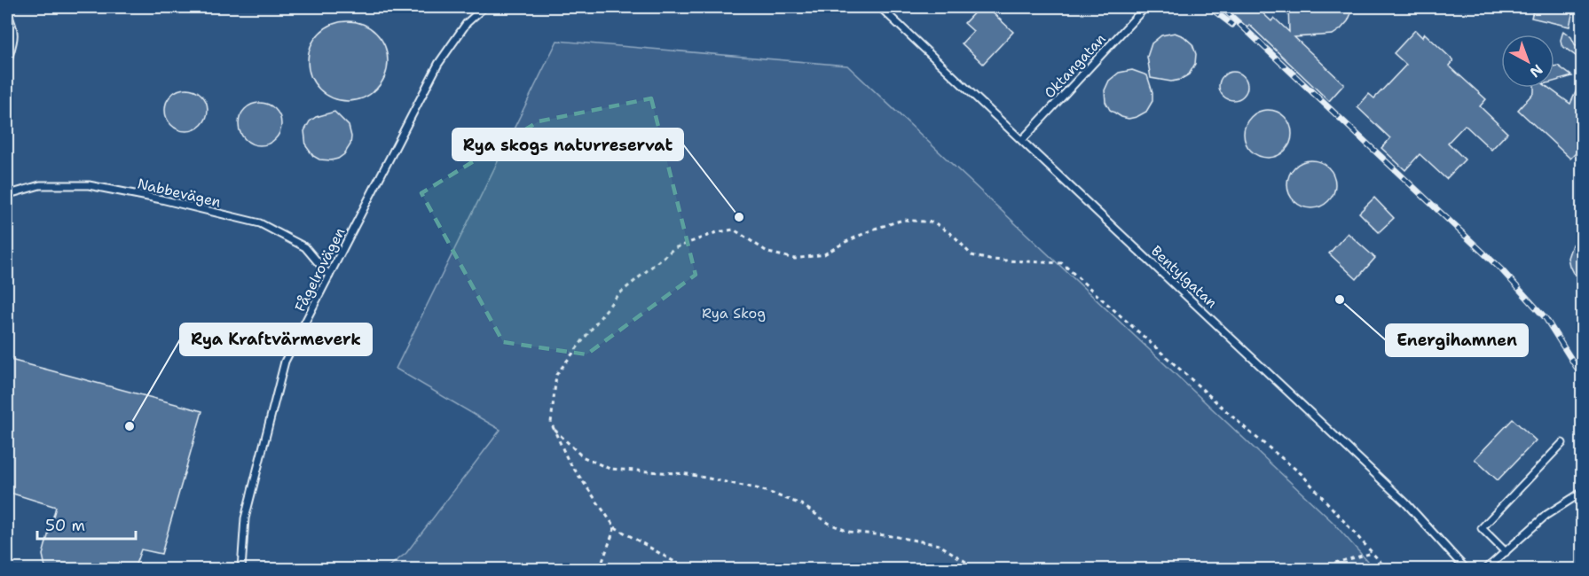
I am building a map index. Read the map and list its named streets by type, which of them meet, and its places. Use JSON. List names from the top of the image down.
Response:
{
  "streets": {
    "lane": [
      "Oktangatan",
      "Nabbevägen",
      "Fågelrovägen",
      "Bentylgatan"
    ]
  },
  "crossings": [
    ["Oktangatan", "Bentylgatan"],
    ["Nabbevägen", "Fågelrovägen"]
  ],
  "parks": ["Rya Skog"],
  "places": ["Rya skogs naturreservat", "Energihamnen", "Rya Kraftvärmeverk"],
  "scale_bar": "50 m",
  "north": "bottom right"
}
